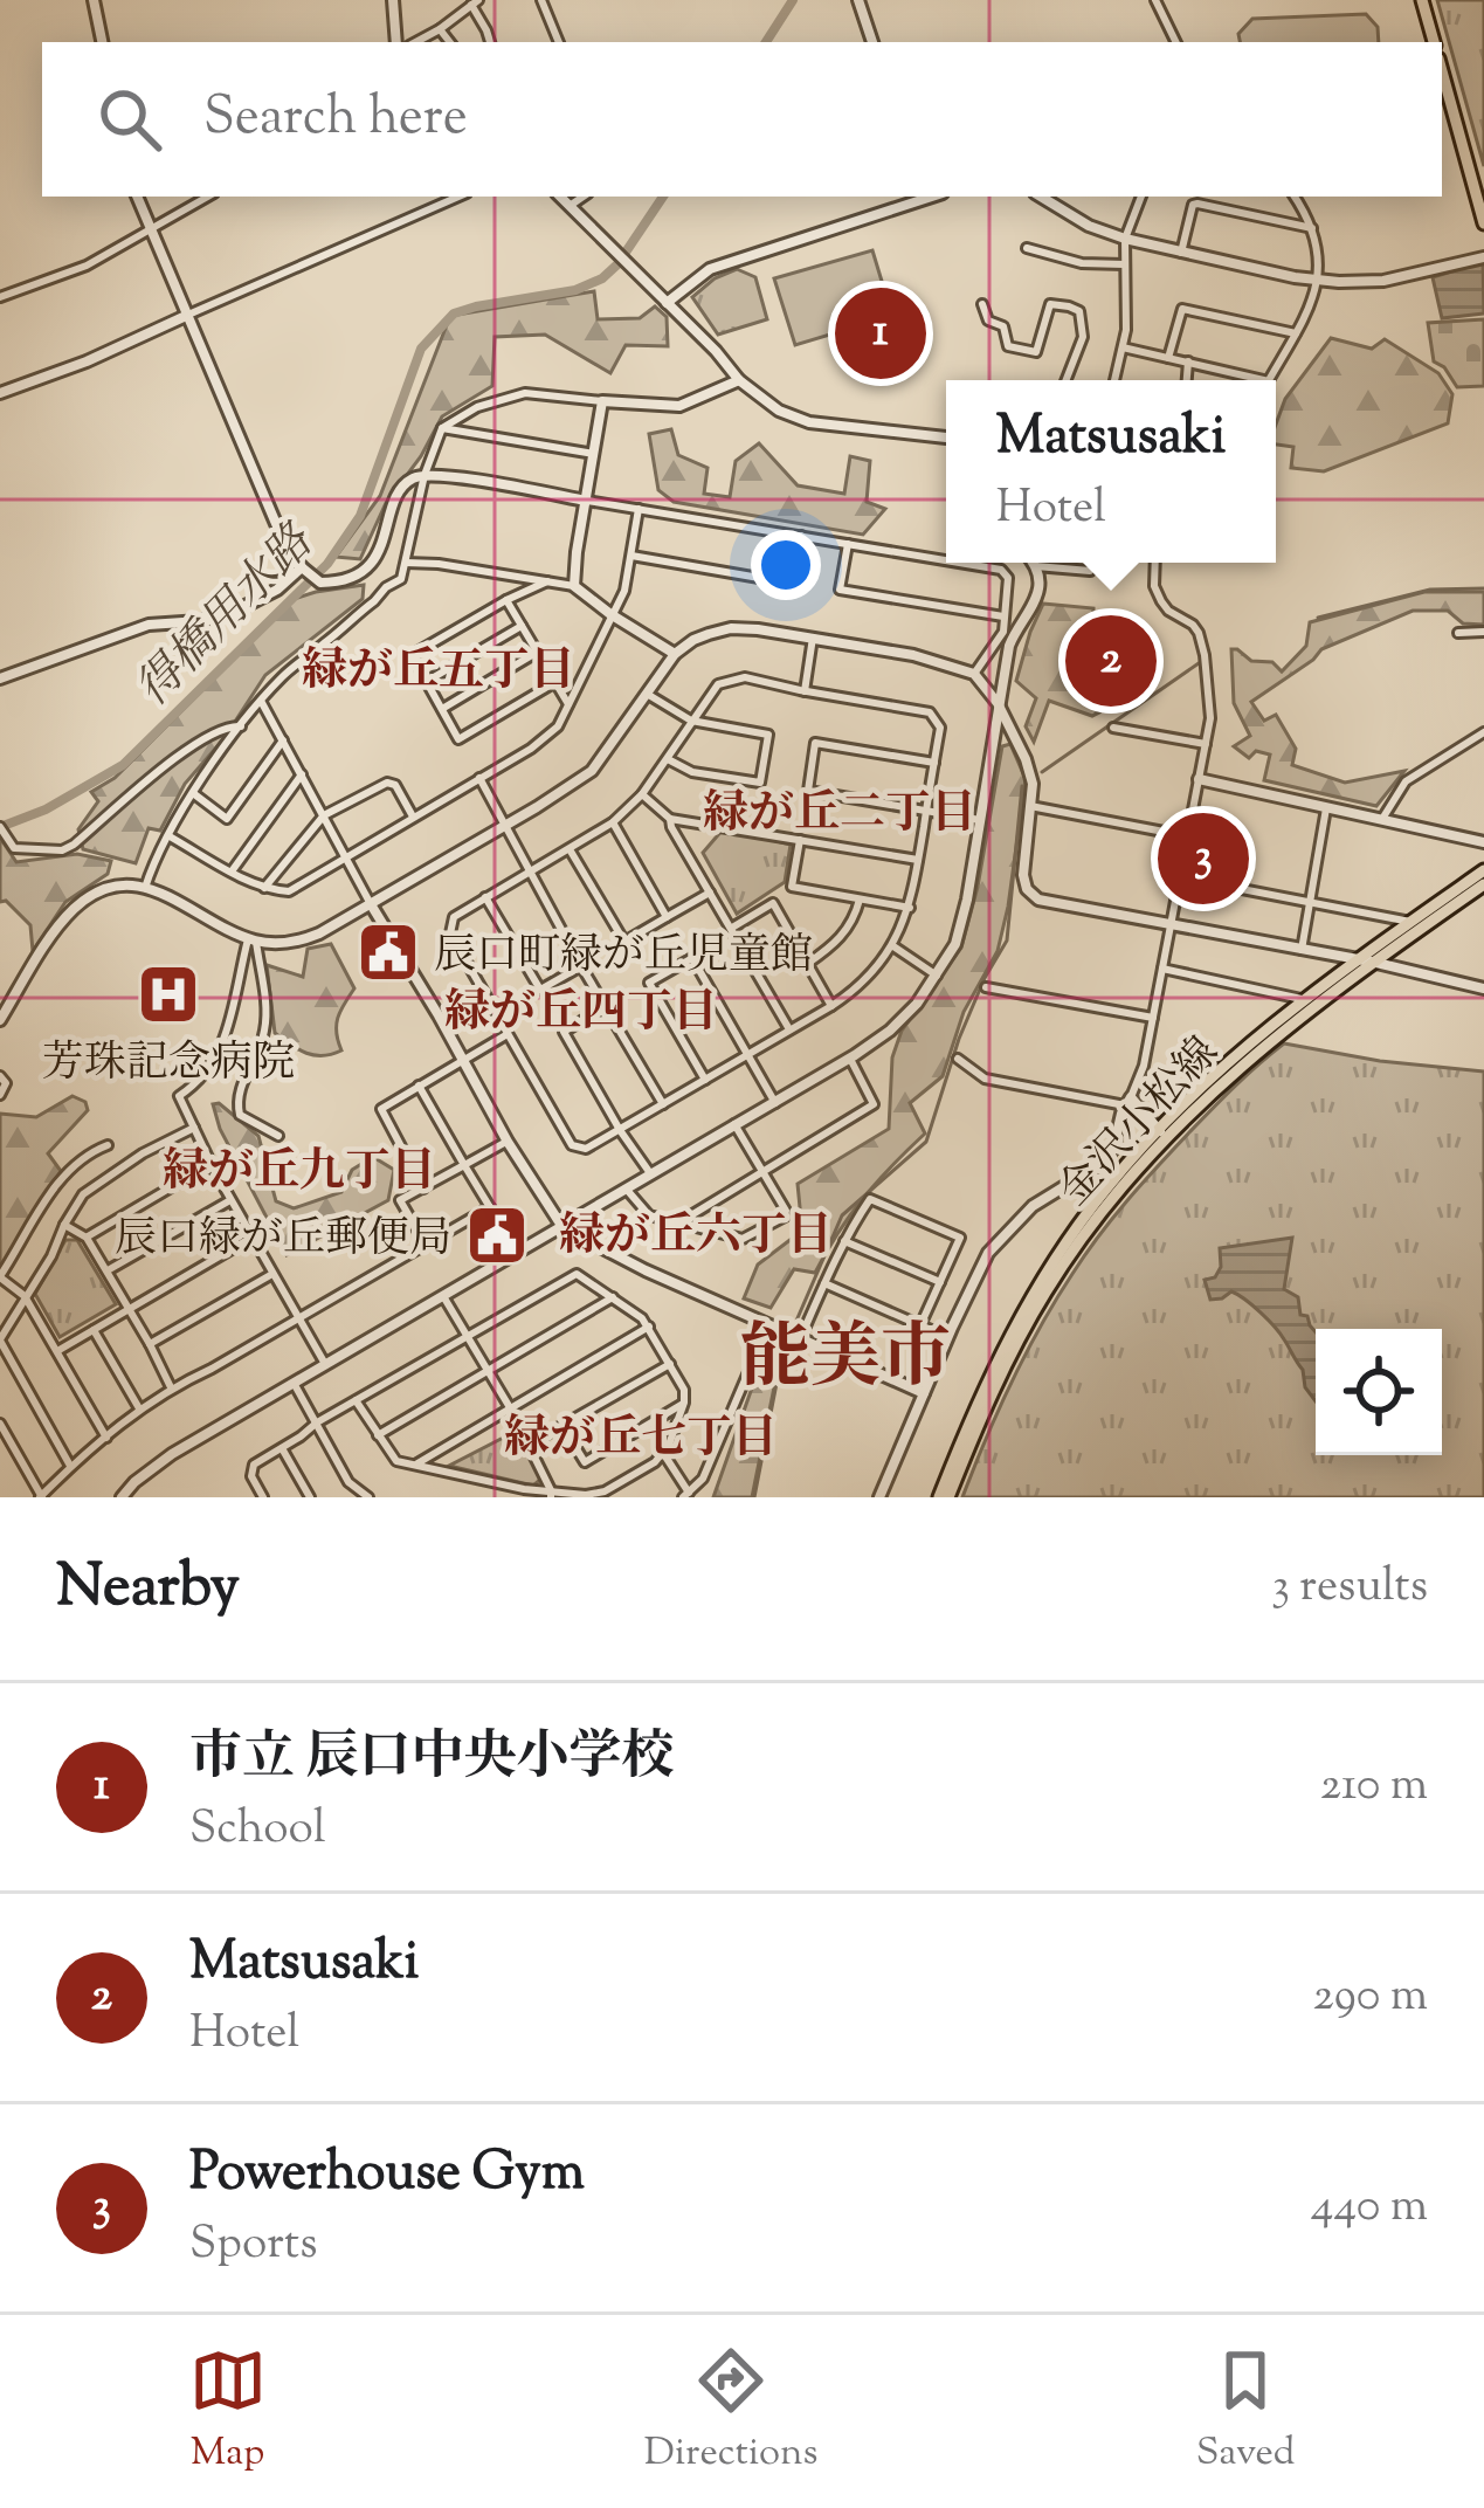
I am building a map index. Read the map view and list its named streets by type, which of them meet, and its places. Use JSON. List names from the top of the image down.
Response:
{
  "streets": {
    "main road": ["金沢小松線"]
  },
  "districts": [
    "緑が丘五丁目",
    "緑が丘二丁目",
    "緑が丘四丁目",
    "緑が丘九丁目",
    "緑が丘六丁目",
    "能美市",
    "緑が丘七丁目"
  ],
  "water": ["得橋用水路"],
  "places": {
    "public building": ["辰口町緑が丘児童館", "辰口緑が丘郵便局"],
    "hospital": ["芳珠記念病院"]
  },
  "page": {
    "search": "Search here",
    "pins": ["1", "2", "3"],
    "popup": ["Matsusaki", "Hotel"],
    "heading": ["Nearby", "3 results"],
    "list": [
      {
        "mark": "1",
        "name": "市立 辰口中央小学校",
        "note": "School",
        "value": "210 m"
      },
      {
        "mark": "2",
        "name": "Matsusaki",
        "note": "Hotel",
        "value": "290 m"
      },
      {
        "mark": "3",
        "name": "Powerhouse Gym",
        "note": "Sports",
        "value": "440 m"
      }
    ],
    "nav": ["Map", "Directions", "Saved"]
  }
}
